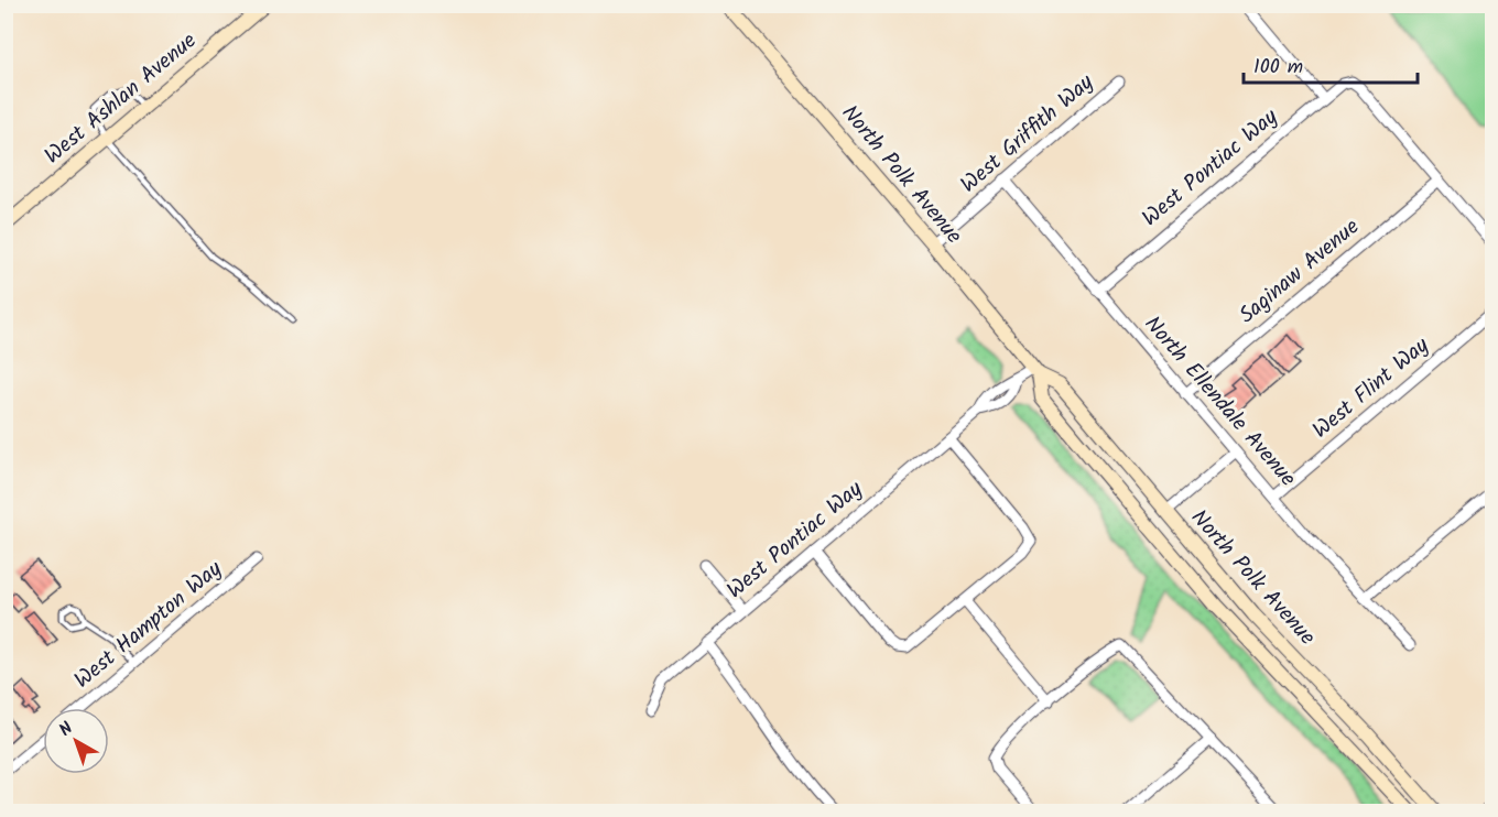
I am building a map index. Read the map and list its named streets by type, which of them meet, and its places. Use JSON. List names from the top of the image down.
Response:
{
  "streets": {
    "main road": ["West Ashlan Avenue", "North Polk Avenue"],
    "street": [
      "West Griffith Way",
      "West Pontiac Way",
      "Saginaw Avenue",
      "West Flint Way",
      "North Ellendale Avenue",
      "West Hampton Way"
    ]
  },
  "crossings": [
    ["West Griffith Way", "North Polk Avenue"],
    ["West Griffith Way", "North Ellendale Avenue"],
    ["West Pontiac Way", "North Polk Avenue"],
    ["West Pontiac Way", "Saginaw Avenue"],
    ["West Pontiac Way", "North Ellendale Avenue"],
    ["Saginaw Avenue", "North Ellendale Avenue"],
    ["West Flint Way", "North Ellendale Avenue"]
  ],
  "scale_bar": "100 m",
  "north": "top left"
}
